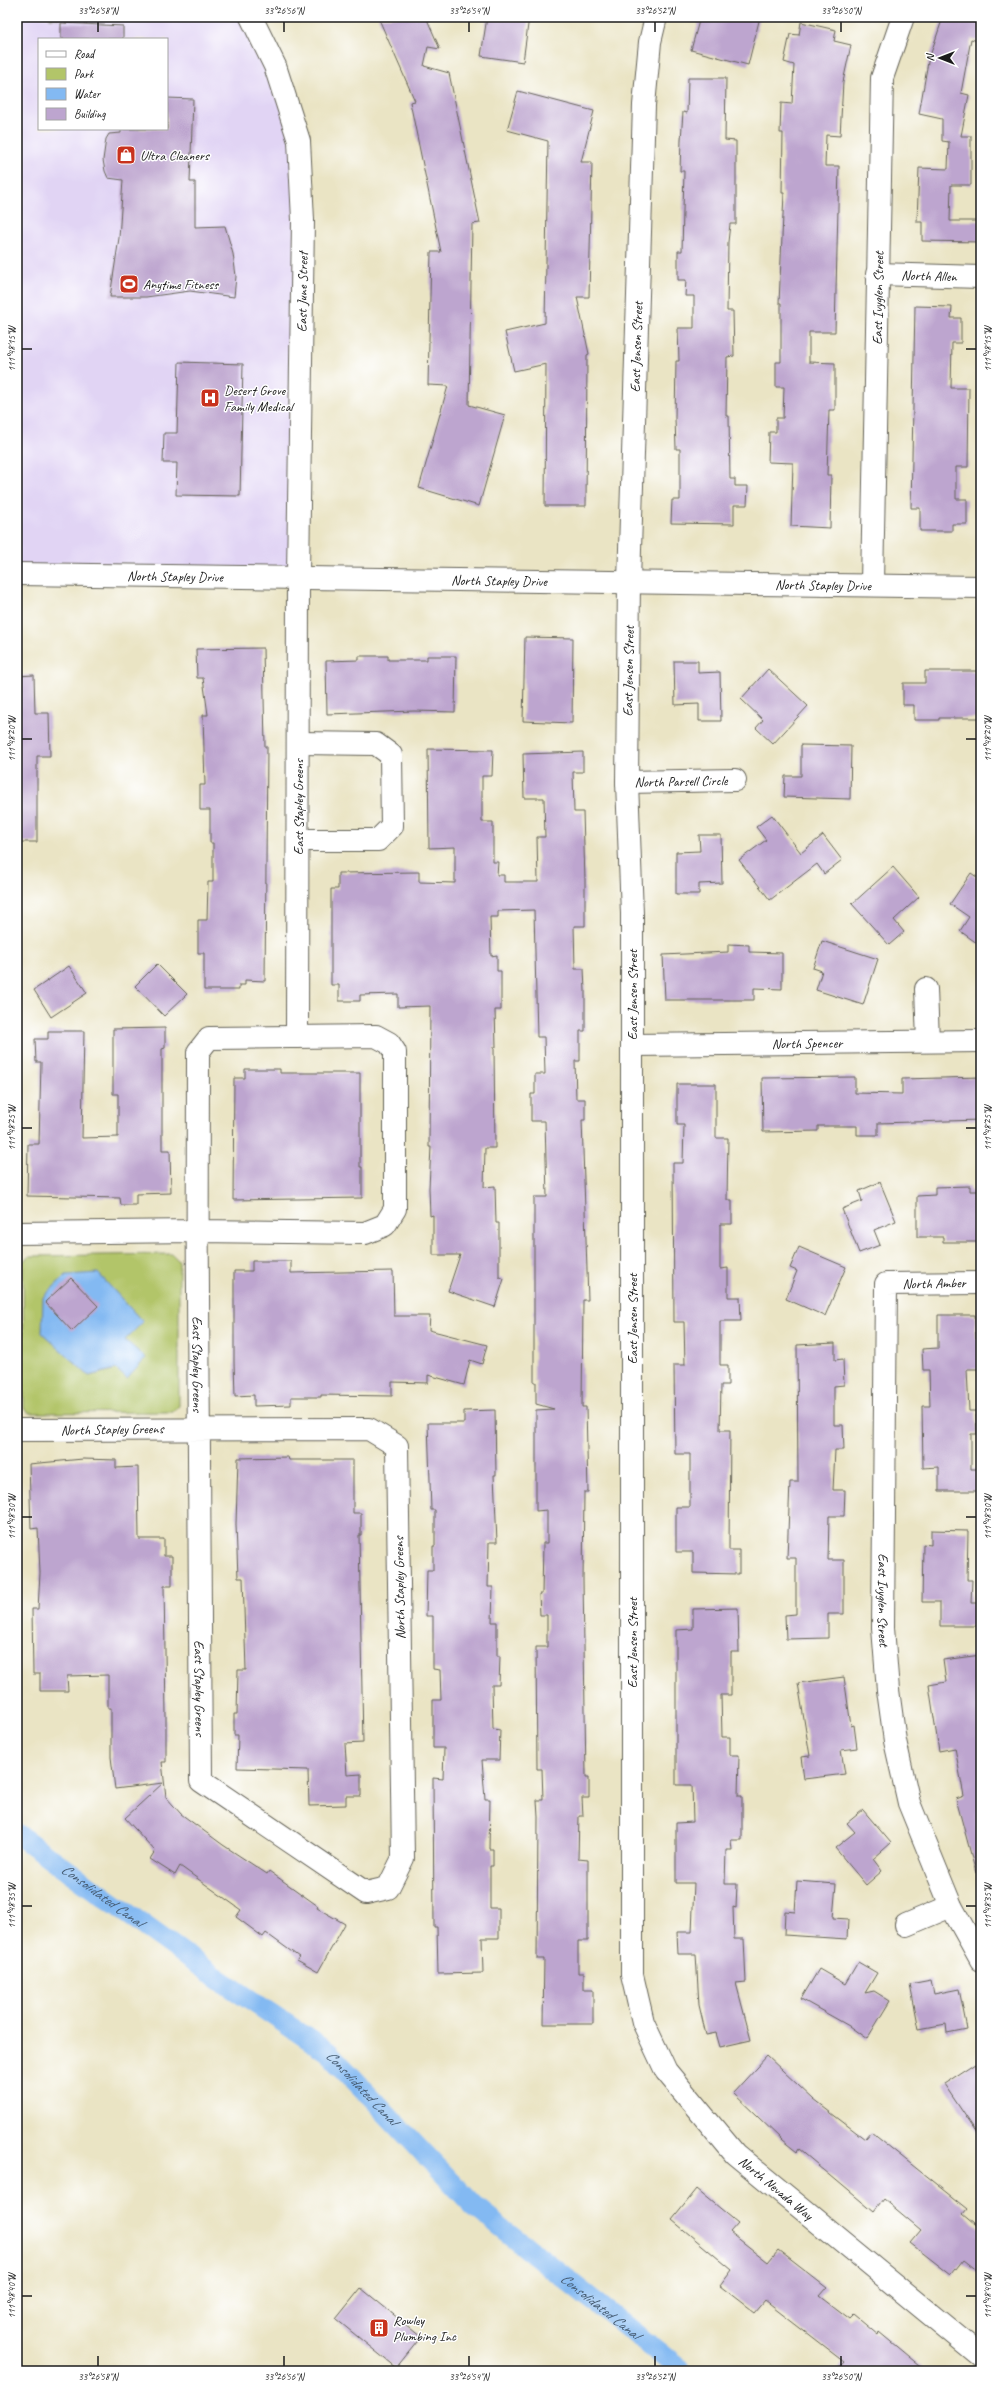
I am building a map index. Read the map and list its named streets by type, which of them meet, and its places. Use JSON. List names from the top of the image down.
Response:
{
  "streets": {
    "street": [
      "North Allen",
      "East June Street",
      "East Ivyglen Street",
      "East Jensen Street",
      "North Stapley Drive",
      "North Parsell Circle",
      "East Stapley Greens",
      "North Spencer",
      "North Amber",
      "North Stapley Greens",
      "North Nevada Way"
    ]
  },
  "crossings": [
    ["North Allen", "East Ivyglen Street"],
    ["East June Street", "North Stapley Drive"],
    ["East June Street", "East Stapley Greens"],
    ["East Ivyglen Street", "North Stapley Drive"],
    ["East Ivyglen Street", "North Amber"],
    ["East Jensen Street", "North Stapley Drive"],
    ["East Jensen Street", "North Parsell Circle"],
    ["East Jensen Street", "North Spencer"],
    ["East Jensen Street", "North Nevada Way"],
    ["North Stapley Drive", "East Stapley Greens"],
    ["East Stapley Greens", "North Stapley Greens"]
  ],
  "water": ["Consolidated Canal"],
  "places": {
    "shop": ["Ultra Cleaners"],
    "sports": ["Anytime Fitness"],
    "hospital": ["Desert Grove Family Medical"],
    "building": ["Rowley Plumbing Inc"]
  },
  "legend": [
    "Road",
    "Park",
    "Water",
    "Building"
  ],
  "north": "left",
  "coordinates": [
    "33°26'58\"N",
    "33°26'56\"N",
    "33°26'54\"N",
    "33°26'52\"N",
    "33°26'50\"N",
    "111°48'15\"W",
    "111°48'20\"W",
    "111°48'25\"W",
    "111°48'30\"W",
    "111°48'35\"W",
    "111°48'40\"W"
  ]
}
